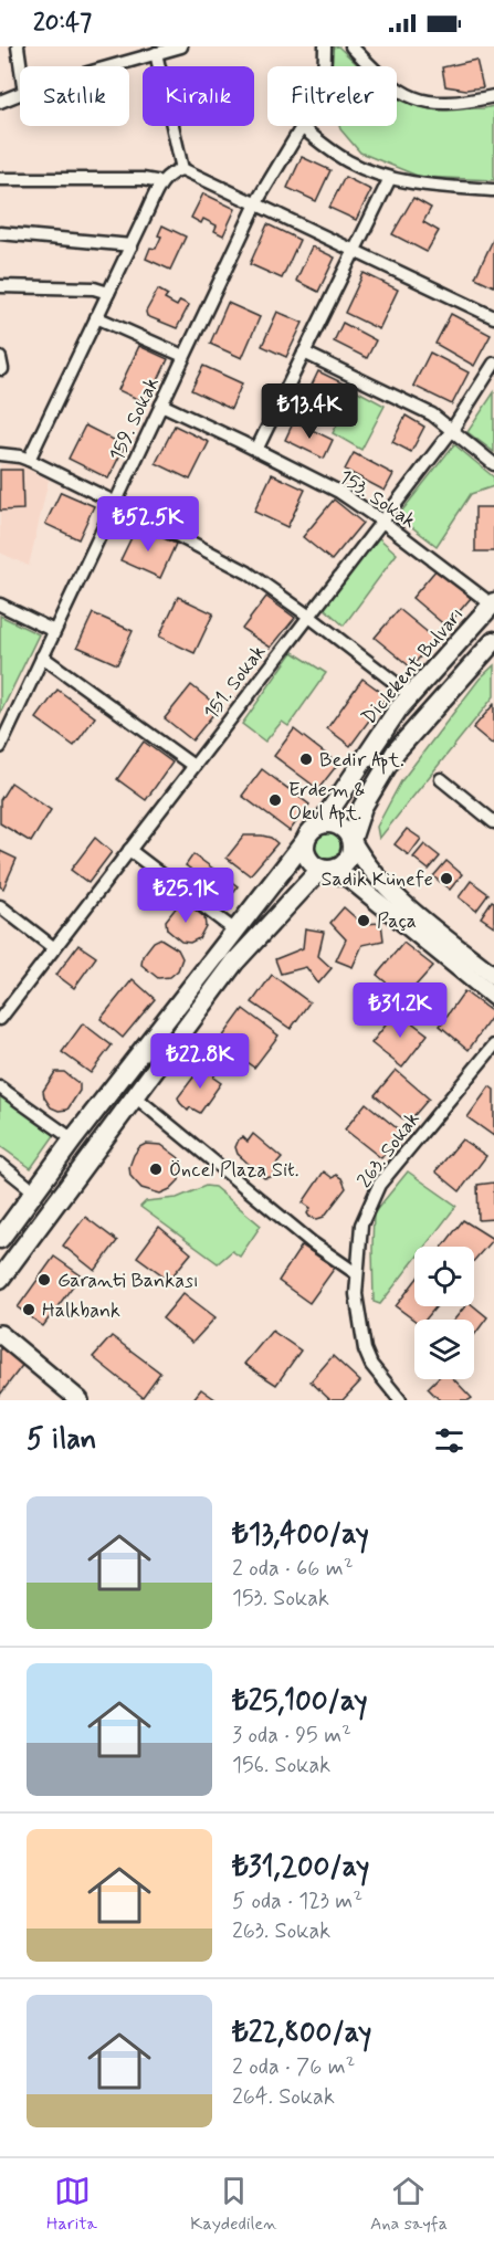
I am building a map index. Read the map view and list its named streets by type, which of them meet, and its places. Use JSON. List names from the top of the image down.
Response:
{
  "streets": {
    "main road": ["Diclekent Bulvarı"],
    "street": [
      "159. Sokak",
      "153. Sokak",
      "151. Sokak",
      "263. Sokak"
    ]
  },
  "crossings": [
    ["159. Sokak", "153. Sokak"],
    ["153. Sokak", "Diclekent Bulvarı"],
    ["153. Sokak", "151. Sokak"]
  ],
  "places": [
    "Bedir Apt.",
    "Erdem & Okul Apt.",
    "Sadik Künefe",
    "Paça",
    "Öncel Plaza Sit.",
    "Garanti Bankası",
    "Halkbank"
  ],
  "page": {
    "status": "20:47",
    "chip": ["Satılık", "Kiralık", "Filtreler"],
    "price": [
      "₺13.4K",
      "₺52.5K",
      "₺25.1K",
      "₺31.2K",
      "₺22.8K"
    ],
    "heading": "5 ilan",
    "list": [
      {
        "name": "₺13,400/ay",
        "note": "2 oda · 66 m² · 153. Sokak"
      },
      {
        "name": "₺25,100/ay",
        "note": "3 oda · 95 m² · 156. Sokak"
      },
      {
        "name": "₺31,200/ay",
        "note": "5 oda · 123 m² · 263. Sokak"
      },
      {
        "name": "₺22,800/ay",
        "note": "2 oda · 76 m² · 264. Sokak"
      }
    ],
    "tabs": ["Harita", "Kaydedilen", "Ana sayfa"]
  }
}
